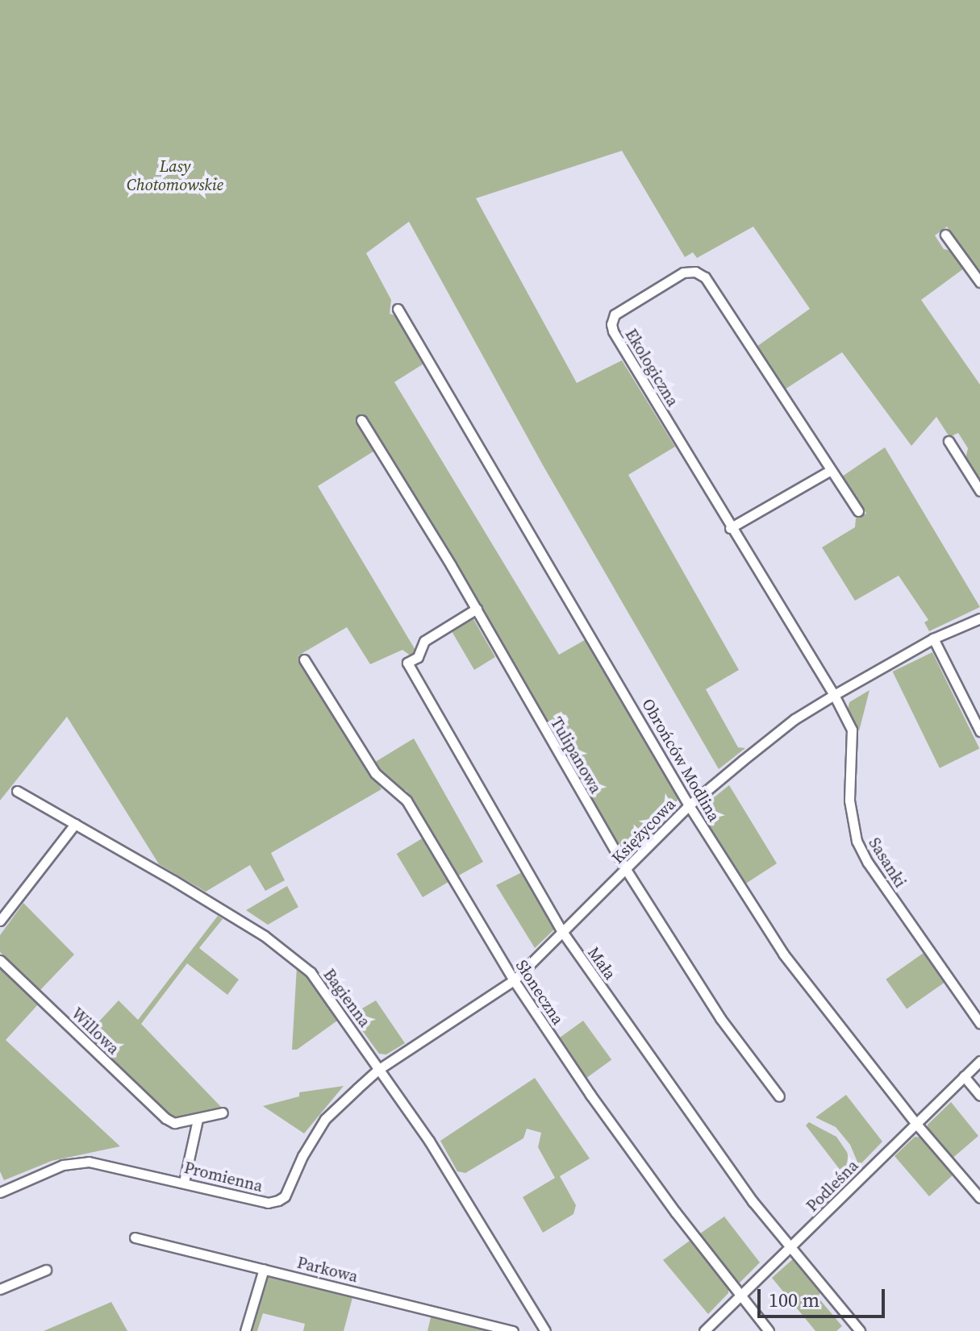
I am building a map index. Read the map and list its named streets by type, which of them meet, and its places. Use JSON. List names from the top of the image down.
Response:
{
  "streets": {
    "street": [
      "Ekologiczna",
      "Tulipanowa",
      "Obrońców Modlina",
      "Księżycowa",
      "Sasanki",
      "Mała",
      "Słoneczna",
      "Bagienna",
      "Willowa",
      "Promienna",
      "Podleśna",
      "Parkowa"
    ]
  },
  "crossings": [
    ["Ekologiczna", "Księżycowa"],
    ["Ekologiczna", "Sasanki"],
    ["Tulipanowa", "Księżycowa"],
    ["Tulipanowa", "Mała"],
    ["Obrońców Modlina", "Księżycowa"],
    ["Obrońców Modlina", "Podleśna"],
    ["Księżycowa", "Sasanki"],
    ["Księżycowa", "Mała"],
    ["Księżycowa", "Słoneczna"],
    ["Księżycowa", "Bagienna"],
    ["Księżycowa", "Promienna"],
    ["Mała", "Podleśna"],
    ["Słoneczna", "Podleśna"],
    ["Bagienna", "Promienna"]
  ],
  "parks": ["Lasy Chotomowskie"],
  "scale_bar": "100 m"
}
